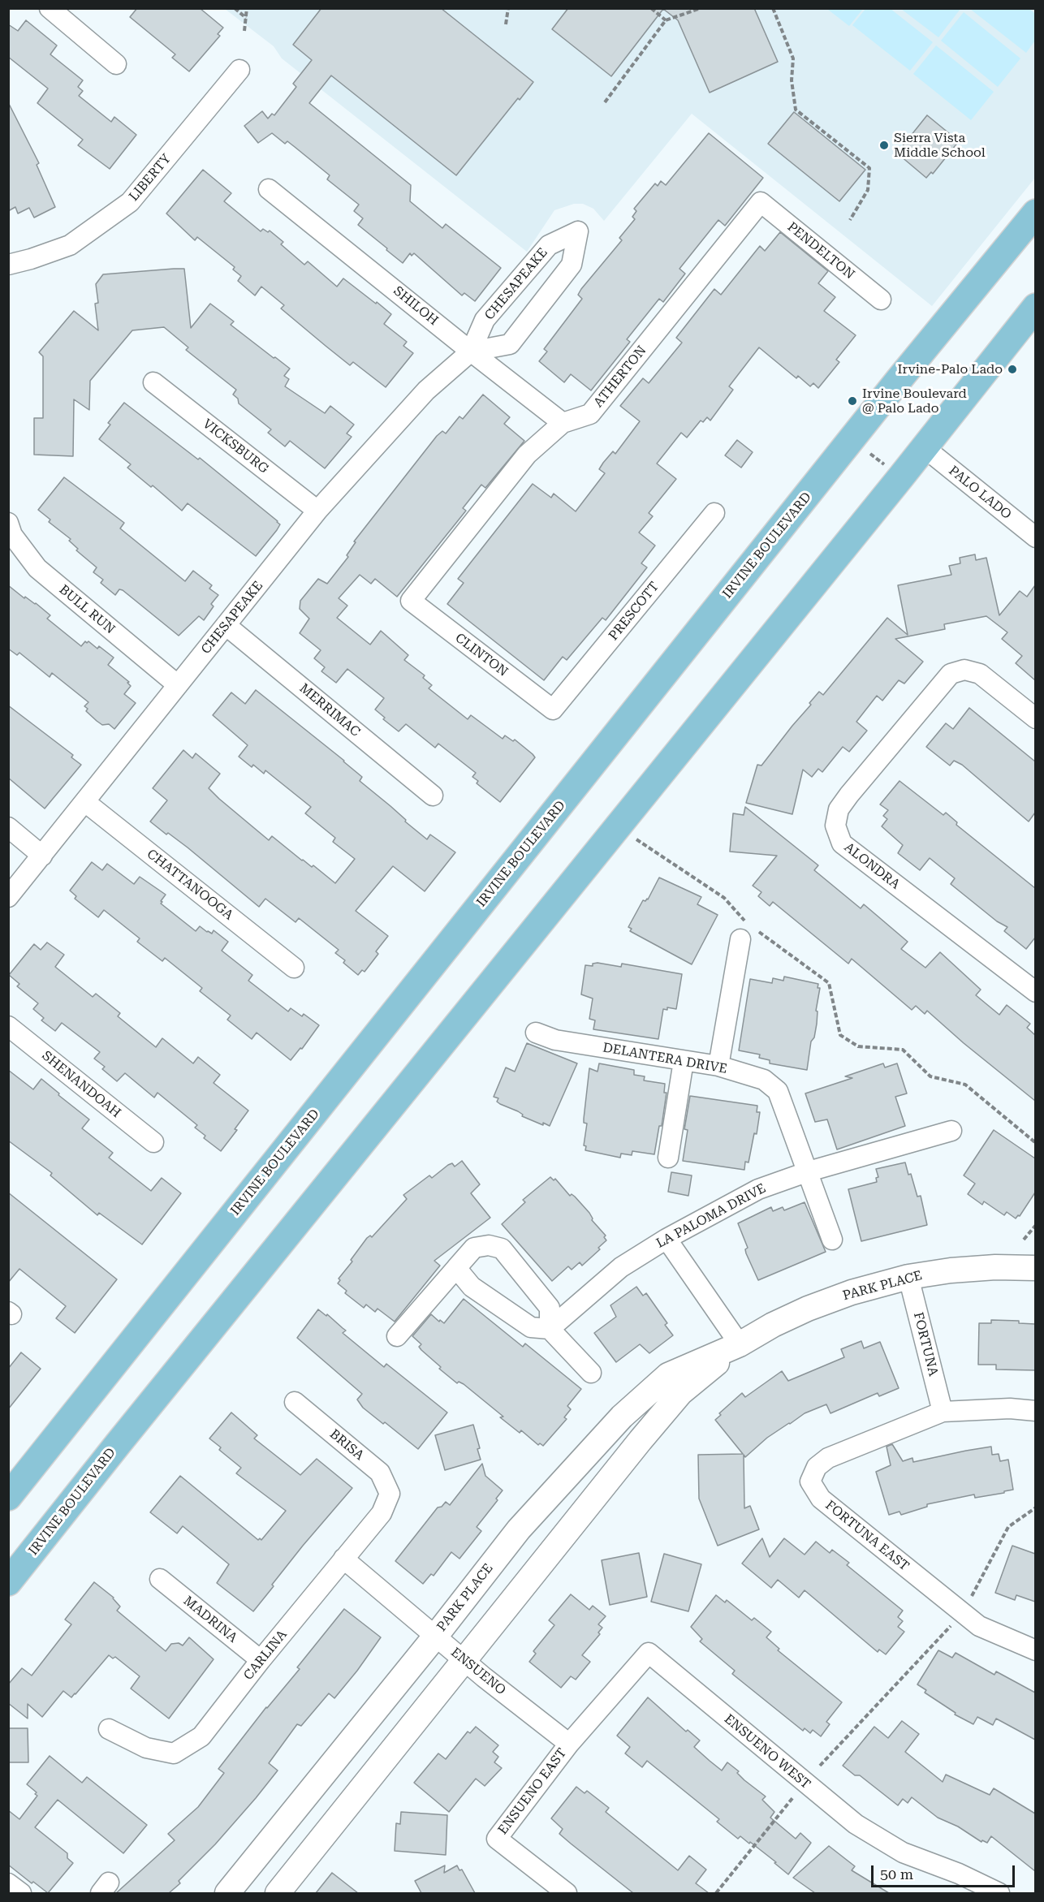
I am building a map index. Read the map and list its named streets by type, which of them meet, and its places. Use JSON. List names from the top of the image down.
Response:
{
  "streets": {
    "main road": ["IRVINE BOULEVARD"],
    "street": [
      "LIBERTY",
      "PENDELTON",
      "CHESAPEAKE",
      "SHILOH",
      "ATHERTON",
      "VICKSBURG",
      "PALO LADO",
      "BULL RUN",
      "PRESCOTT",
      "CLINTON",
      "MERRIMAC",
      "ALONDRA",
      "CHATTANOOGA",
      "DELANTERA DRIVE",
      "SHENANDOAH",
      "LA PALOMA DRIVE",
      "PARK PLACE",
      "FORTUNA",
      "BRISA",
      "FORTUNA EAST",
      "MADRINA",
      "CARLINA",
      "ENSUENO",
      "ENSUENO WEST",
      "ENSUENO EAST"
    ]
  },
  "crossings": [
    ["PENDELTON", "ATHERTON"],
    ["CHESAPEAKE", "SHILOH"],
    ["CHESAPEAKE", "VICKSBURG"],
    ["CHESAPEAKE", "BULL RUN"],
    ["CHESAPEAKE", "MERRIMAC"],
    ["CHESAPEAKE", "CHATTANOOGA"],
    ["SHILOH", "ATHERTON"],
    ["ATHERTON", "CLINTON"],
    ["PALO LADO", "IRVINE BOULEVARD"],
    ["PRESCOTT", "CLINTON"],
    ["DELANTERA DRIVE", "LA PALOMA DRIVE"],
    ["PARK PLACE", "FORTUNA"],
    ["PARK PLACE", "ENSUENO"],
    ["FORTUNA", "FORTUNA EAST"],
    ["BRISA", "CARLINA"],
    ["MADRINA", "CARLINA"],
    ["CARLINA", "ENSUENO"],
    ["ENSUENO", "ENSUENO WEST"],
    ["ENSUENO", "ENSUENO EAST"],
    ["ENSUENO WEST", "ENSUENO EAST"]
  ],
  "places": ["Sierra Vista Middle School", "Irvine-Palo Lado", "Irvine Boulevard @ Palo Lado"],
  "scale_bar": "50 m"
}
